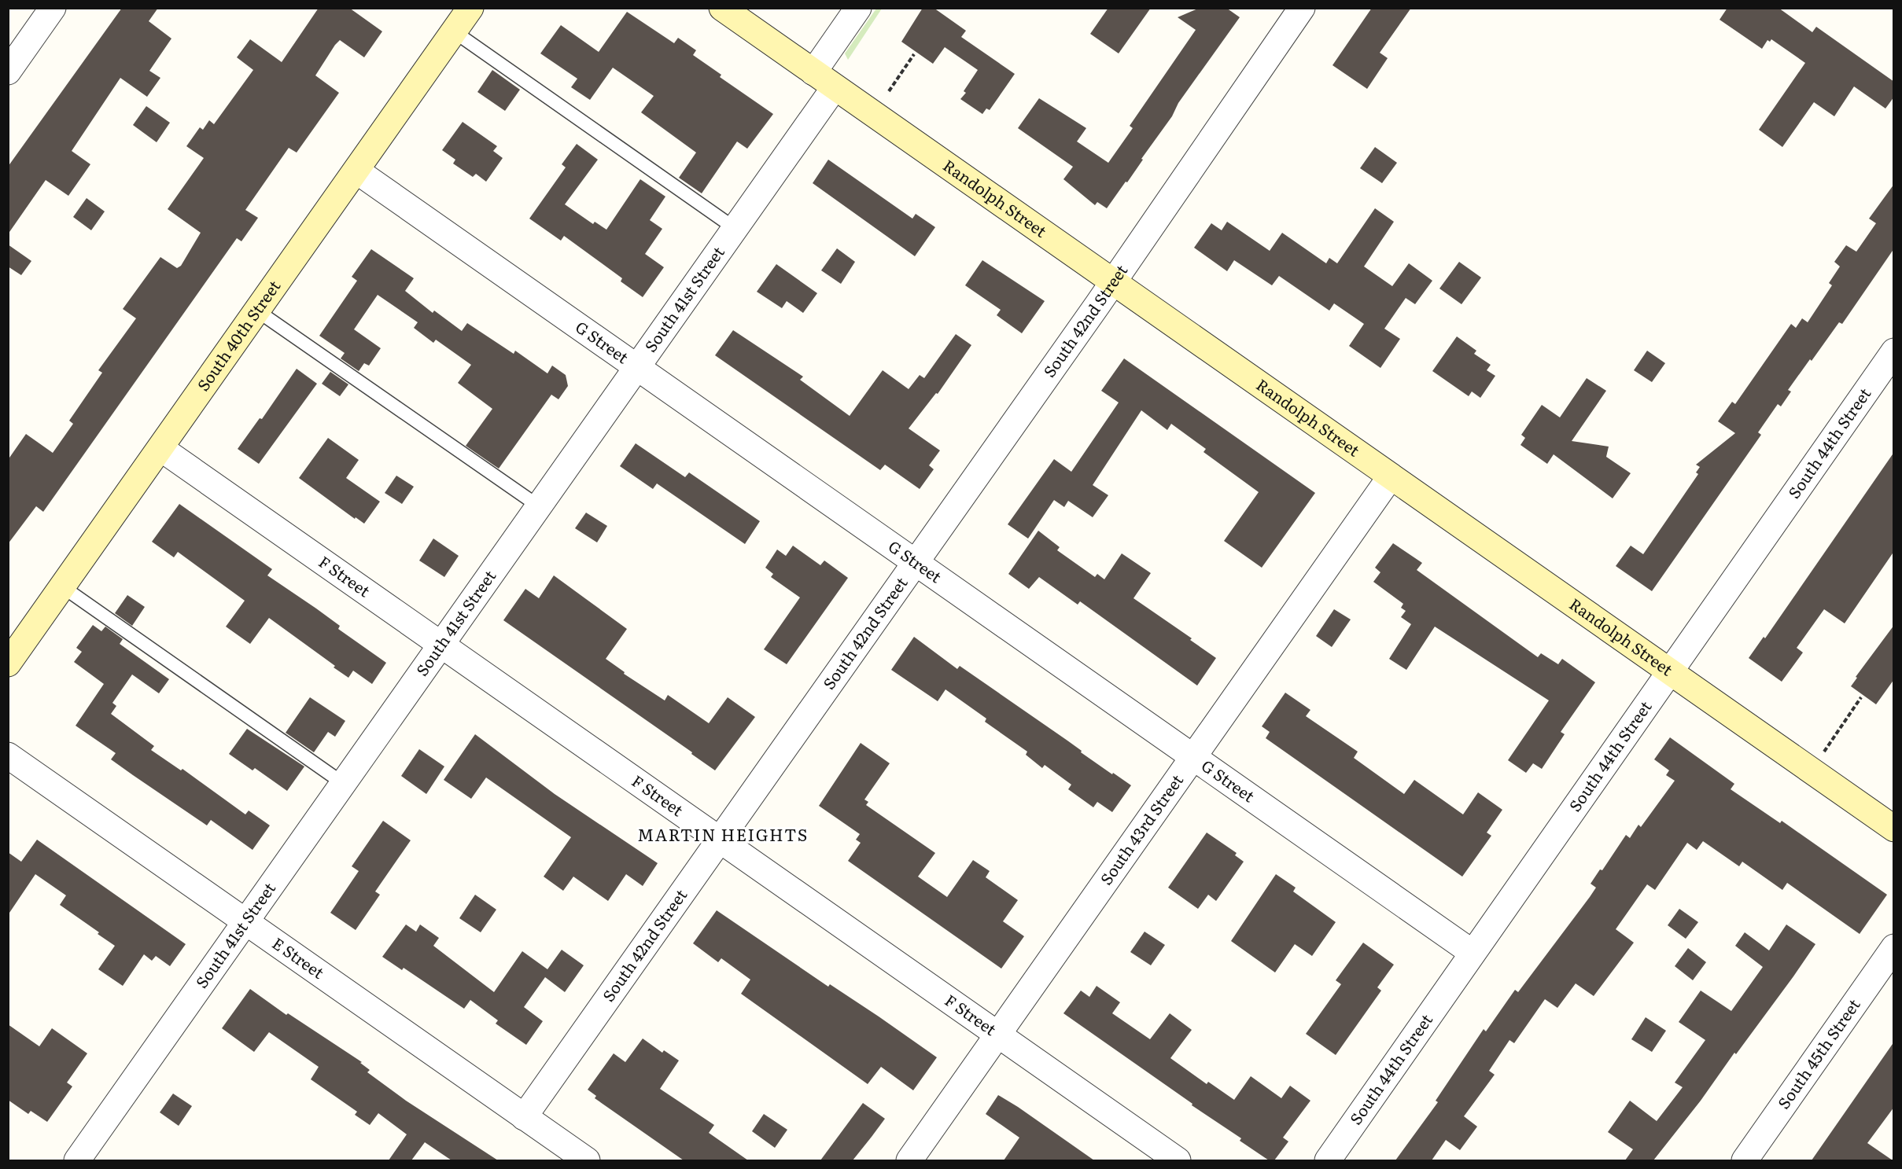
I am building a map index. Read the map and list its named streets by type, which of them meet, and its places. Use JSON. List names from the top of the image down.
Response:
{
  "streets": {
    "main road": ["Randolph Street", "South 40th Street"],
    "street": [
      "South 41st Street",
      "South 42nd Street",
      "G Street",
      "South 44th Street",
      "F Street",
      "South 43rd Street",
      "E Street",
      "South 45th Street"
    ]
  },
  "crossings": [
    ["Randolph Street", "South 41st Street"],
    ["Randolph Street", "South 42nd Street"],
    ["Randolph Street", "South 44th Street"],
    ["Randolph Street", "South 43rd Street"],
    ["South 41st Street", "G Street"],
    ["South 41st Street", "F Street"],
    ["South 41st Street", "E Street"],
    ["South 42nd Street", "G Street"],
    ["South 42nd Street", "F Street"],
    ["South 42nd Street", "E Street"],
    ["South 40th Street", "G Street"],
    ["South 40th Street", "F Street"],
    ["G Street", "South 44th Street"],
    ["G Street", "South 43rd Street"],
    ["F Street", "South 43rd Street"]
  ],
  "districts": ["MARTIN HEIGHTS"]
}
